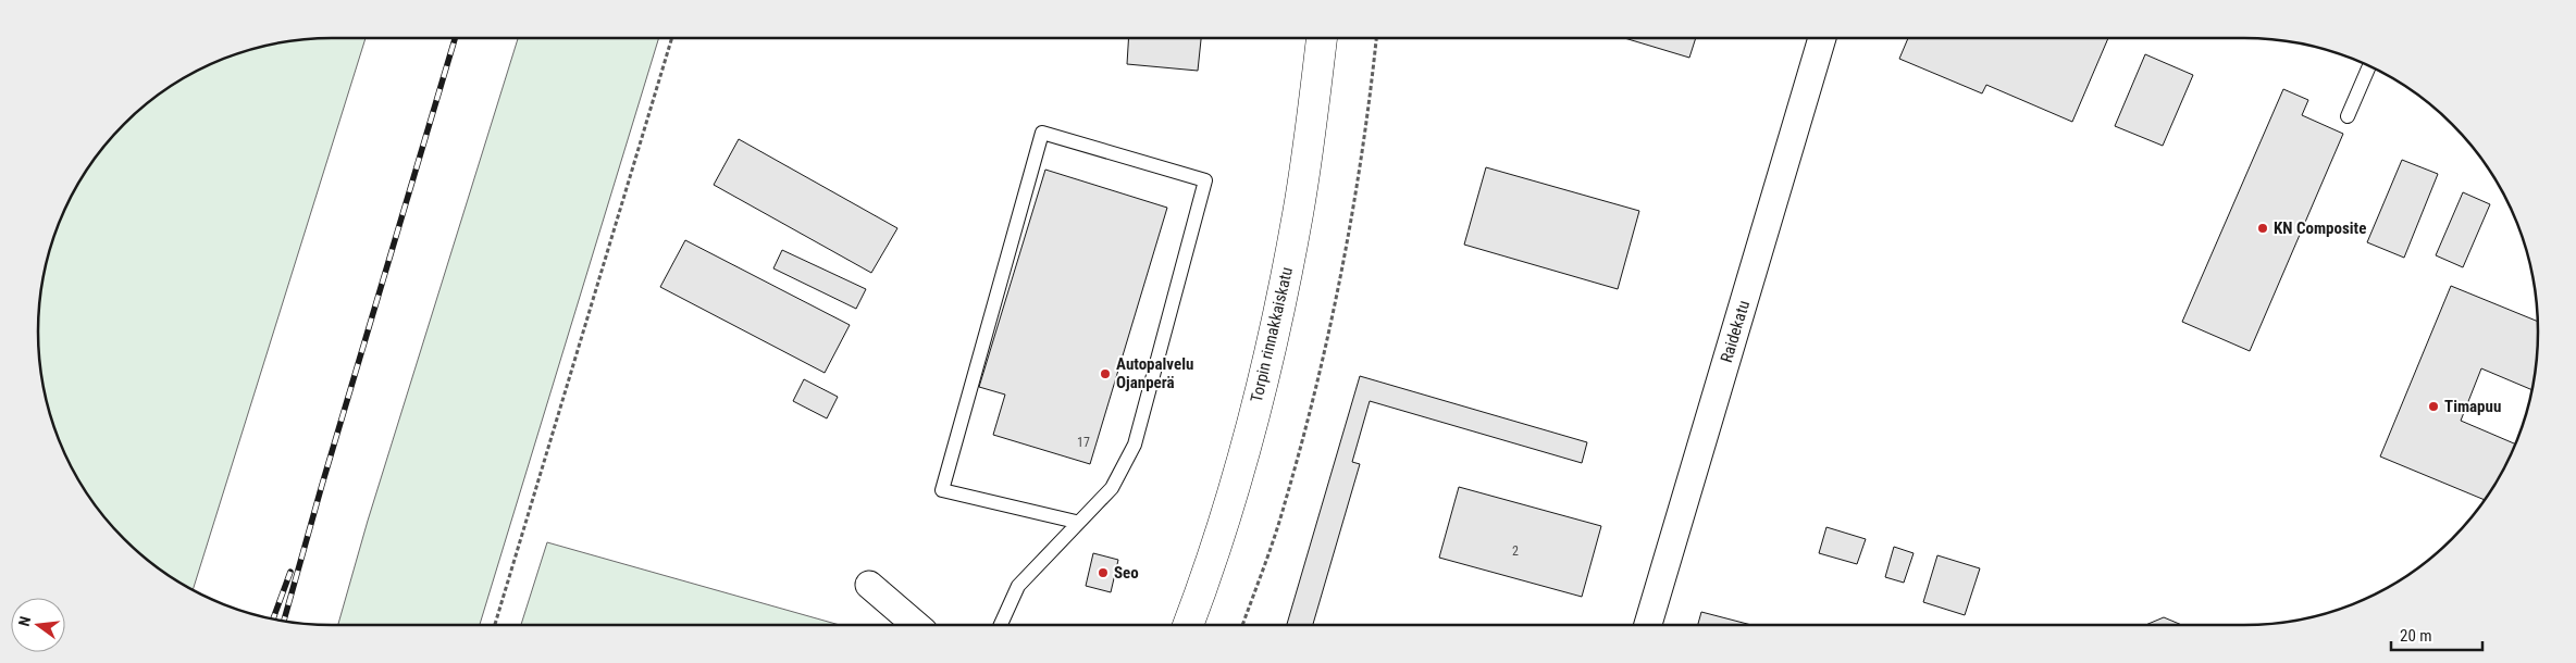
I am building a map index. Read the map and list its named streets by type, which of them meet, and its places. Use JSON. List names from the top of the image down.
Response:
{
  "streets": {
    "main road": ["Torpin rinnakkaiskatu"],
    "street": ["Raidekatu"]
  },
  "places": [
    "KN Composite",
    "Autopalvelu Ojanperä",
    "Timapuu",
    "Seo"
  ],
  "house_numbers": ["17", "2"],
  "scale_bar": "20 m",
  "north": "left"
}
